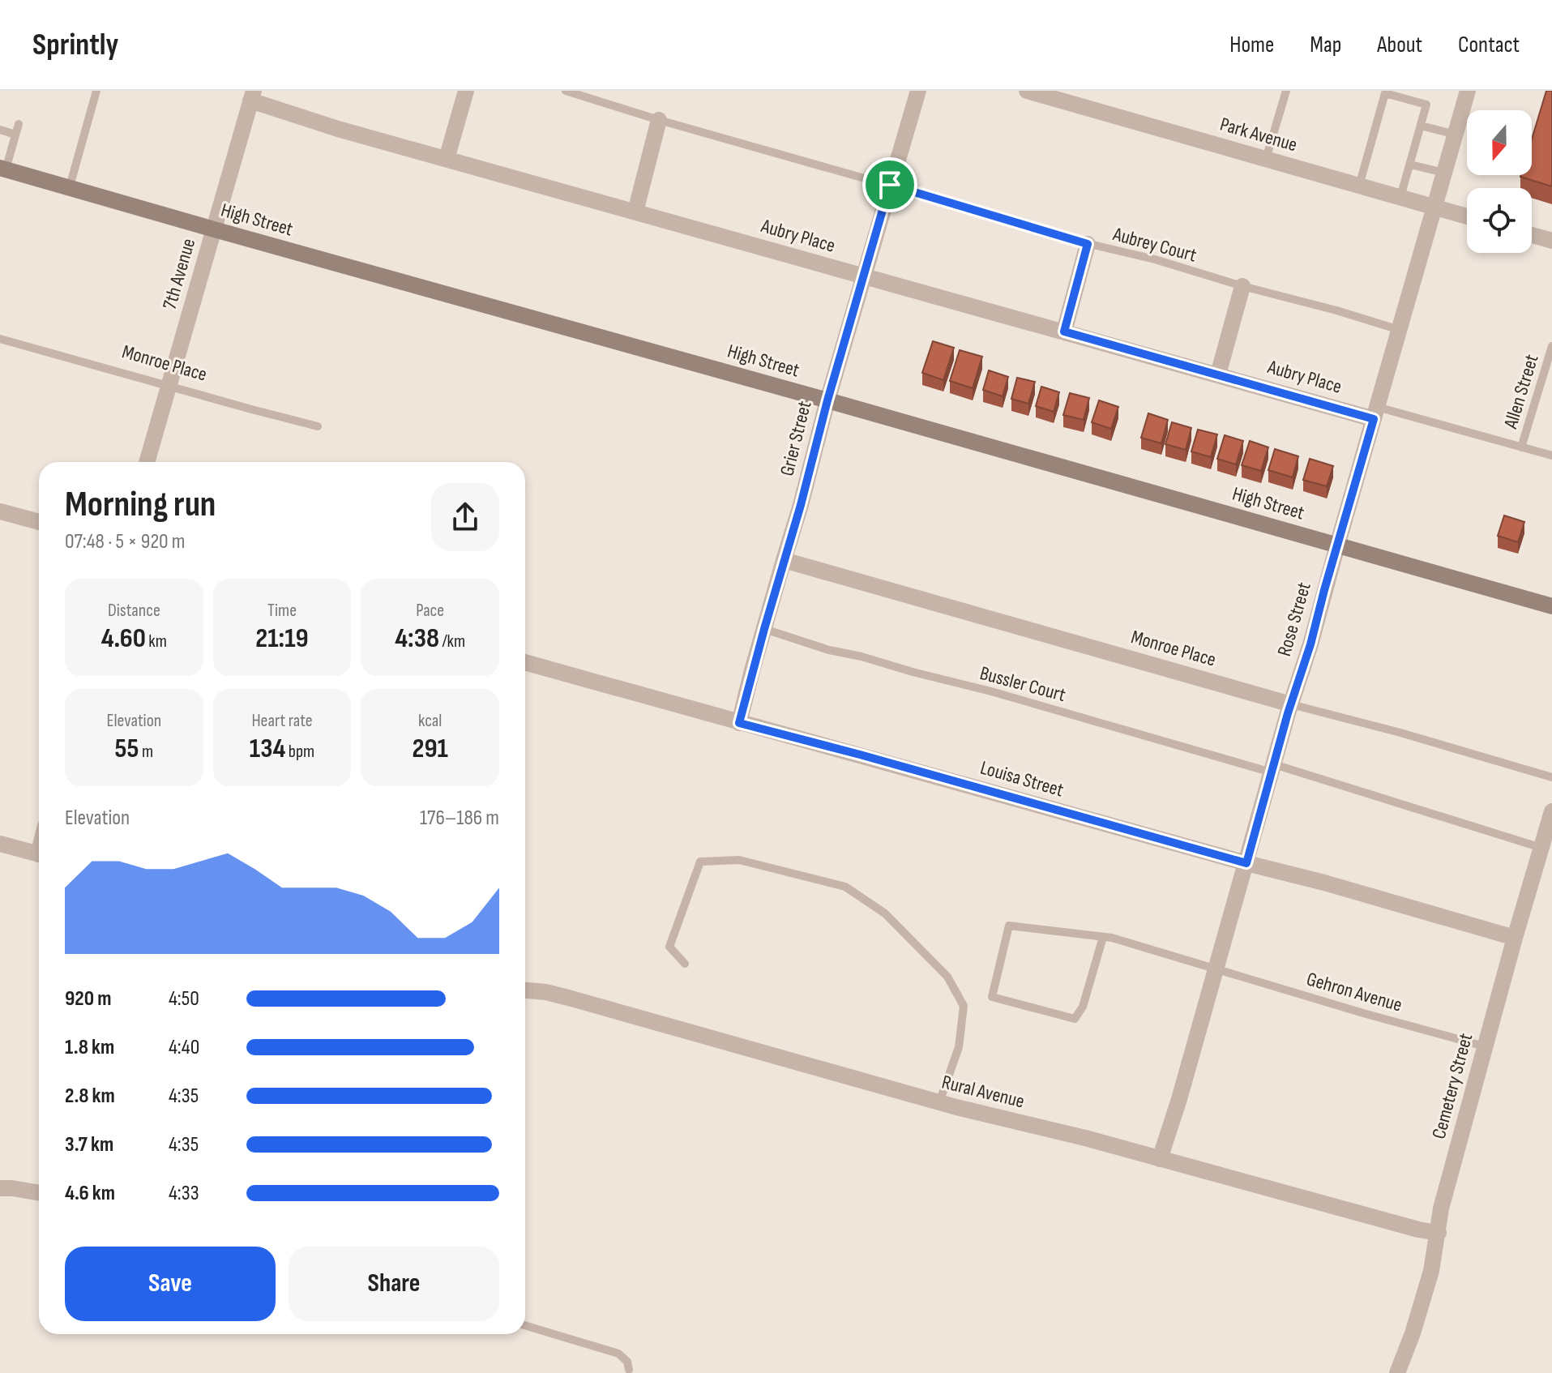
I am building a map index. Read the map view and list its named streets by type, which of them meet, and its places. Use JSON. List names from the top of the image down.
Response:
{
  "streets": {
    "main road": ["High Street"],
    "street": [
      "Park Avenue",
      "Aubry Place",
      "7th Avenue",
      "Monroe Place",
      "Grier Street",
      "Rose Street",
      "Louisa Street",
      "Cemetery Street",
      "Rural Avenue"
    ],
    "lane": [
      "Aubrey Court",
      "Allen Street",
      "Bussler Court",
      "Gehron Avenue"
    ]
  },
  "crossings": [
    ["Park Avenue", "Rose Street"],
    ["High Street", "7th Avenue"],
    ["High Street", "Grier Street"],
    ["High Street", "Rose Street"],
    ["Aubry Place", "7th Avenue"],
    ["Aubry Place", "Allen Street"],
    ["Aubry Place", "Grier Street"],
    ["Aubry Place", "Rose Street"],
    ["Aubrey Court", "Grier Street"],
    ["Aubrey Court", "Rose Street"],
    ["7th Avenue", "Monroe Place"],
    ["Monroe Place", "Grier Street"],
    ["Monroe Place", "Rose Street"],
    ["Grier Street", "Bussler Court"],
    ["Grier Street", "Louisa Street"],
    ["Rose Street", "Bussler Court"],
    ["Rose Street", "Louisa Street"],
    ["Rose Street", "Gehron Avenue"],
    ["Rose Street", "Rural Avenue"],
    ["Bussler Court", "Cemetery Street"],
    ["Louisa Street", "Cemetery Street"],
    ["Gehron Avenue", "Cemetery Street"],
    ["Cemetery Street", "Rural Avenue"]
  ],
  "north": "bottom",
  "page": {
    "header": "Sprintly",
    "nav": [
      "Home",
      "Map",
      "About",
      "Contact"
    ],
    "heading": ["Morning run", "07:48 · 5 × 920 m"],
    "stats": [
      ["Distance", "4.60 km"],
      ["Time", "21:19"],
      ["Pace", "4:38 /km"],
      ["Elevation", "55 m"],
      ["Heart rate", "134 bpm"],
      ["kcal", "291"]
    ],
    "chart": ["Elevation", "176–186 m"],
    "list": [
      {
        "name": "920 m",
        "note": "4:50"
      },
      {
        "name": "1.8 km",
        "note": "4:40"
      },
      {
        "name": "2.8 km",
        "note": "4:35"
      },
      {
        "name": "3.7 km",
        "note": "4:35"
      },
      {
        "name": "4.6 km",
        "note": "4:33"
      }
    ],
    "buttons": ["Save", "Share"]
  }
}
